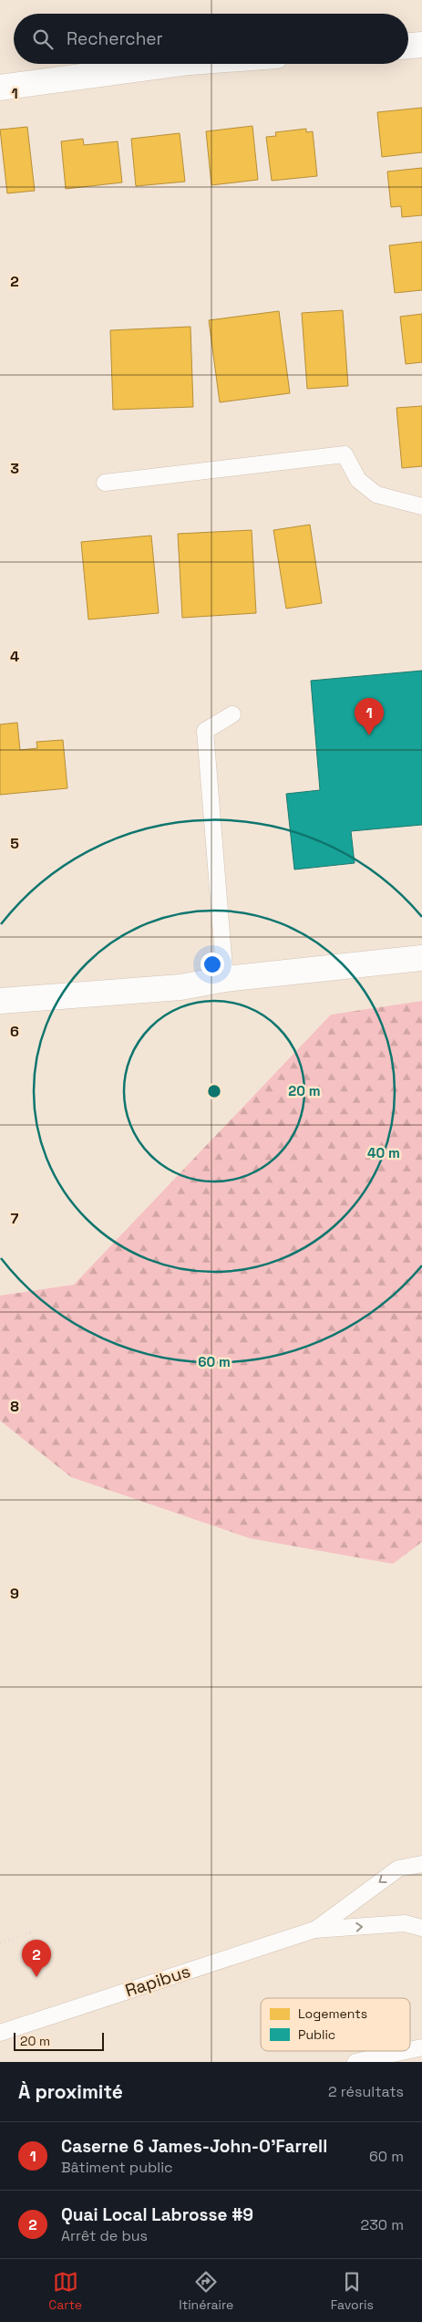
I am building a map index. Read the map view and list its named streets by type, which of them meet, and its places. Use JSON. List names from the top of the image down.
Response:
{
  "streets": {
    "lane": ["Rapibus"]
  },
  "legend": ["Logements", "Public"],
  "scale_bar": "20 m",
  "page": {
    "search": "Rechercher",
    "pins": ["1", "2"],
    "scale": "20 m",
    "heading": ["À proximité", "2 résultats"],
    "list": [
      {
        "mark": "1",
        "name": "Caserne 6 James-John-O'Farrell",
        "note": "Bâtiment public",
        "value": "60 m"
      },
      {
        "mark": "2",
        "name": "Quai Local Labrosse #9",
        "note": "Arrêt de bus",
        "value": "230 m"
      }
    ],
    "nav": ["Carte", "Itinéraire", "Favoris"]
  },
  "grid": {
    "rows": [
      "1",
      "2",
      "3",
      "4",
      "5",
      "6",
      "7",
      "8",
      "9"
    ]
  },
  "rings": ["20 m", "40 m", "60 m"]
}
